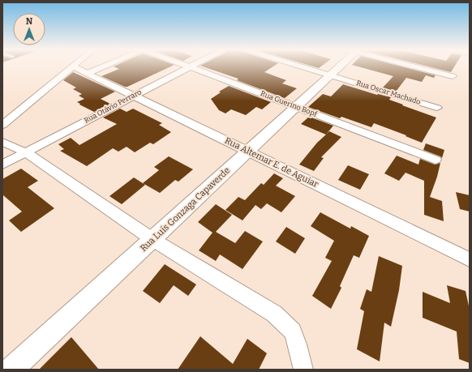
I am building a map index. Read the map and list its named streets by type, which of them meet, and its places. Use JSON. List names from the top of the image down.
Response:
{
  "streets": {
    "street": [
      "Rua Oscar Machado",
      "Rua Guerino Bopf",
      "Rua Otávio Perraro",
      "Rua Altemar E. de Aguiar",
      "Rua Luís Gonzaga Capaverde"
    ]
  },
  "crossings": [
    ["Rua Oscar Machado", "Rua Luís Gonzaga Capaverde"],
    ["Rua Guerino Bopf", "Rua Luís Gonzaga Capaverde"],
    ["Rua Otávio Perraro", "Rua Altemar E. de Aguiar"],
    ["Rua Altemar E. de Aguiar", "Rua Luís Gonzaga Capaverde"]
  ],
  "north": "top"
}
